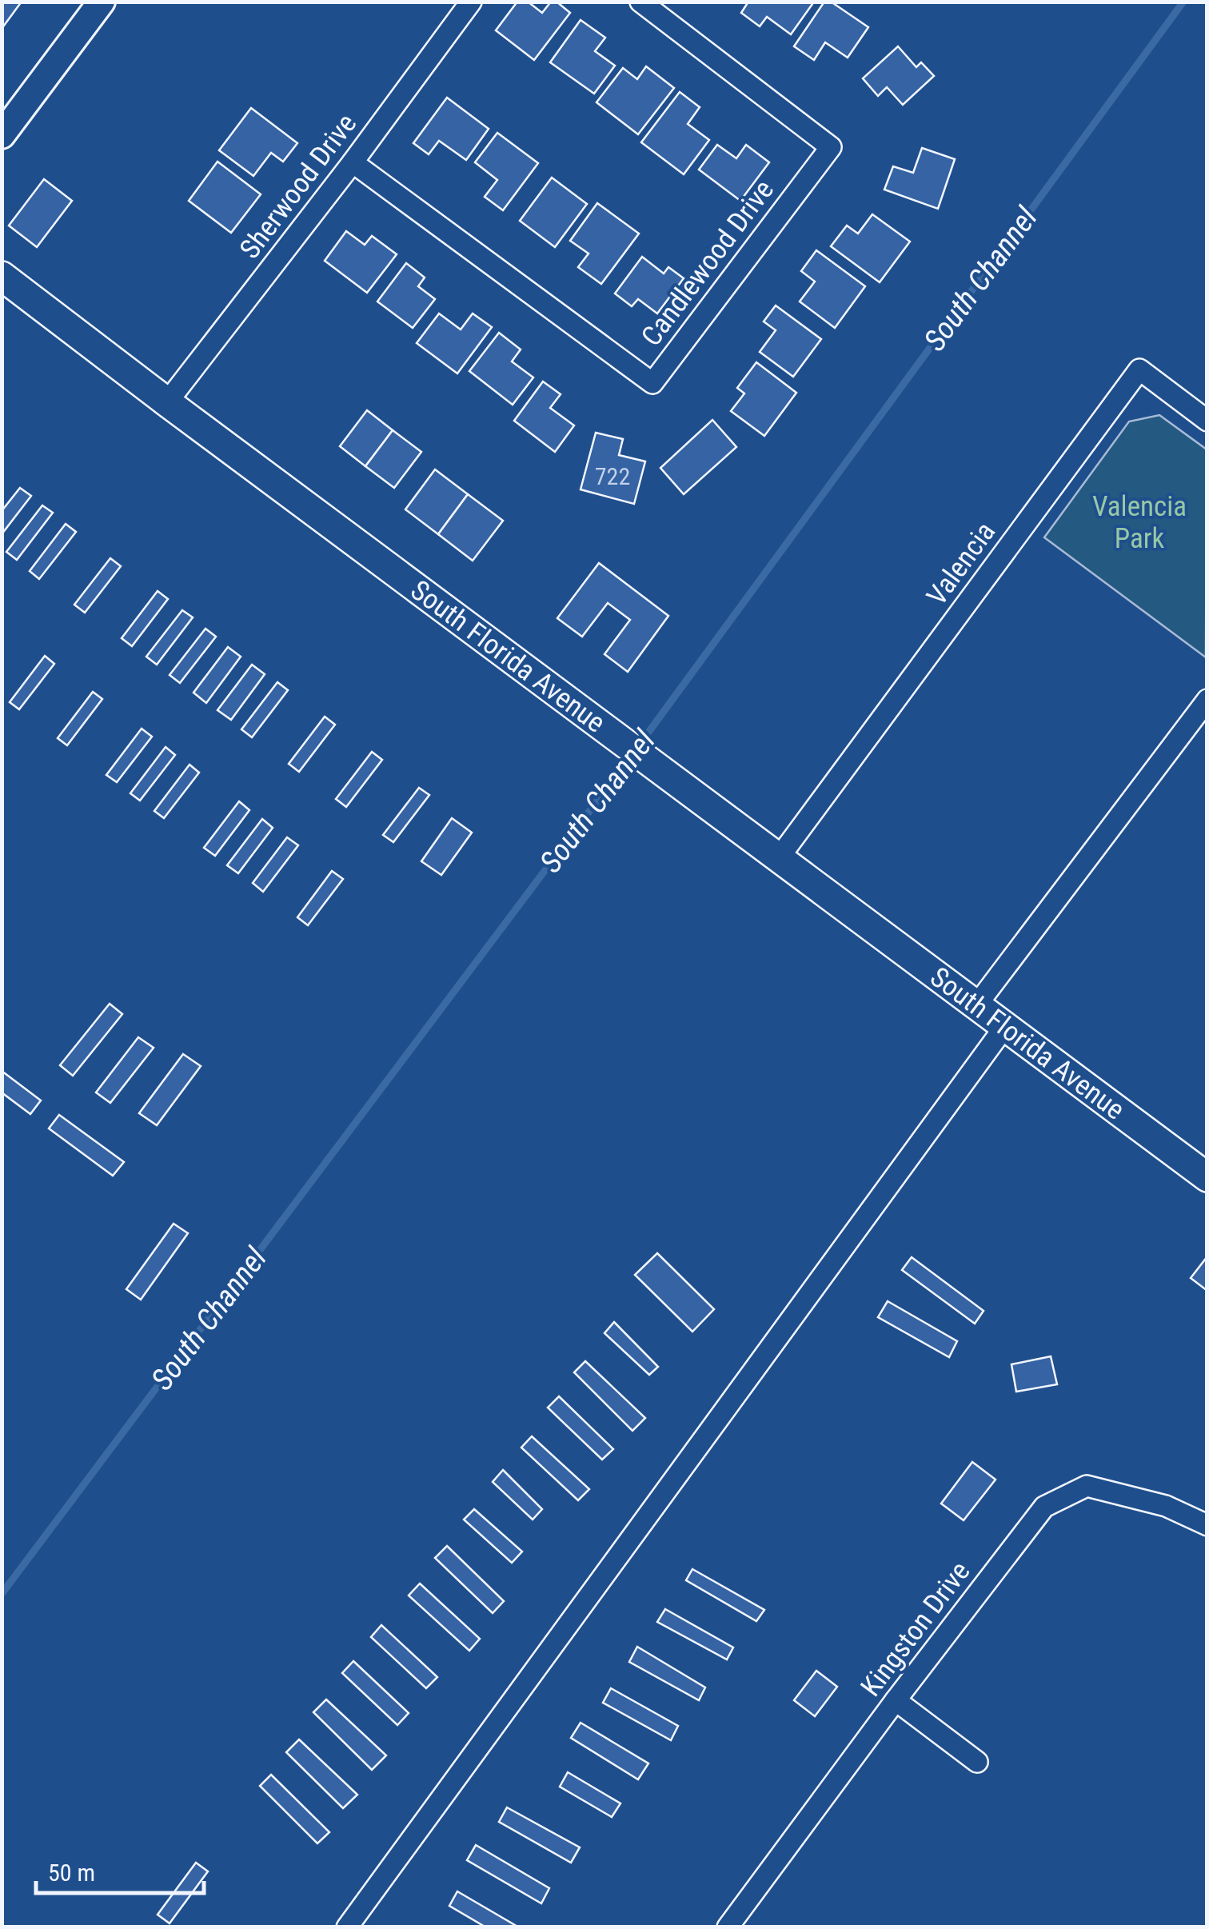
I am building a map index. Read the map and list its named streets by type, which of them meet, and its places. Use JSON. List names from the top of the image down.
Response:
{
  "streets": {
    "main road": ["South Florida Avenue"],
    "street": [
      "Sherwood Drive",
      "Candlewood Drive",
      "Valencia",
      "Kingston Drive"
    ]
  },
  "crossings": [
    ["Sherwood Drive", "Candlewood Drive"],
    ["Sherwood Drive", "South Florida Avenue"],
    ["Valencia", "South Florida Avenue"]
  ],
  "water": ["South Channel"],
  "parks": ["Valencia Park"],
  "house_numbers": ["722"],
  "scale_bar": "50 m"
}
